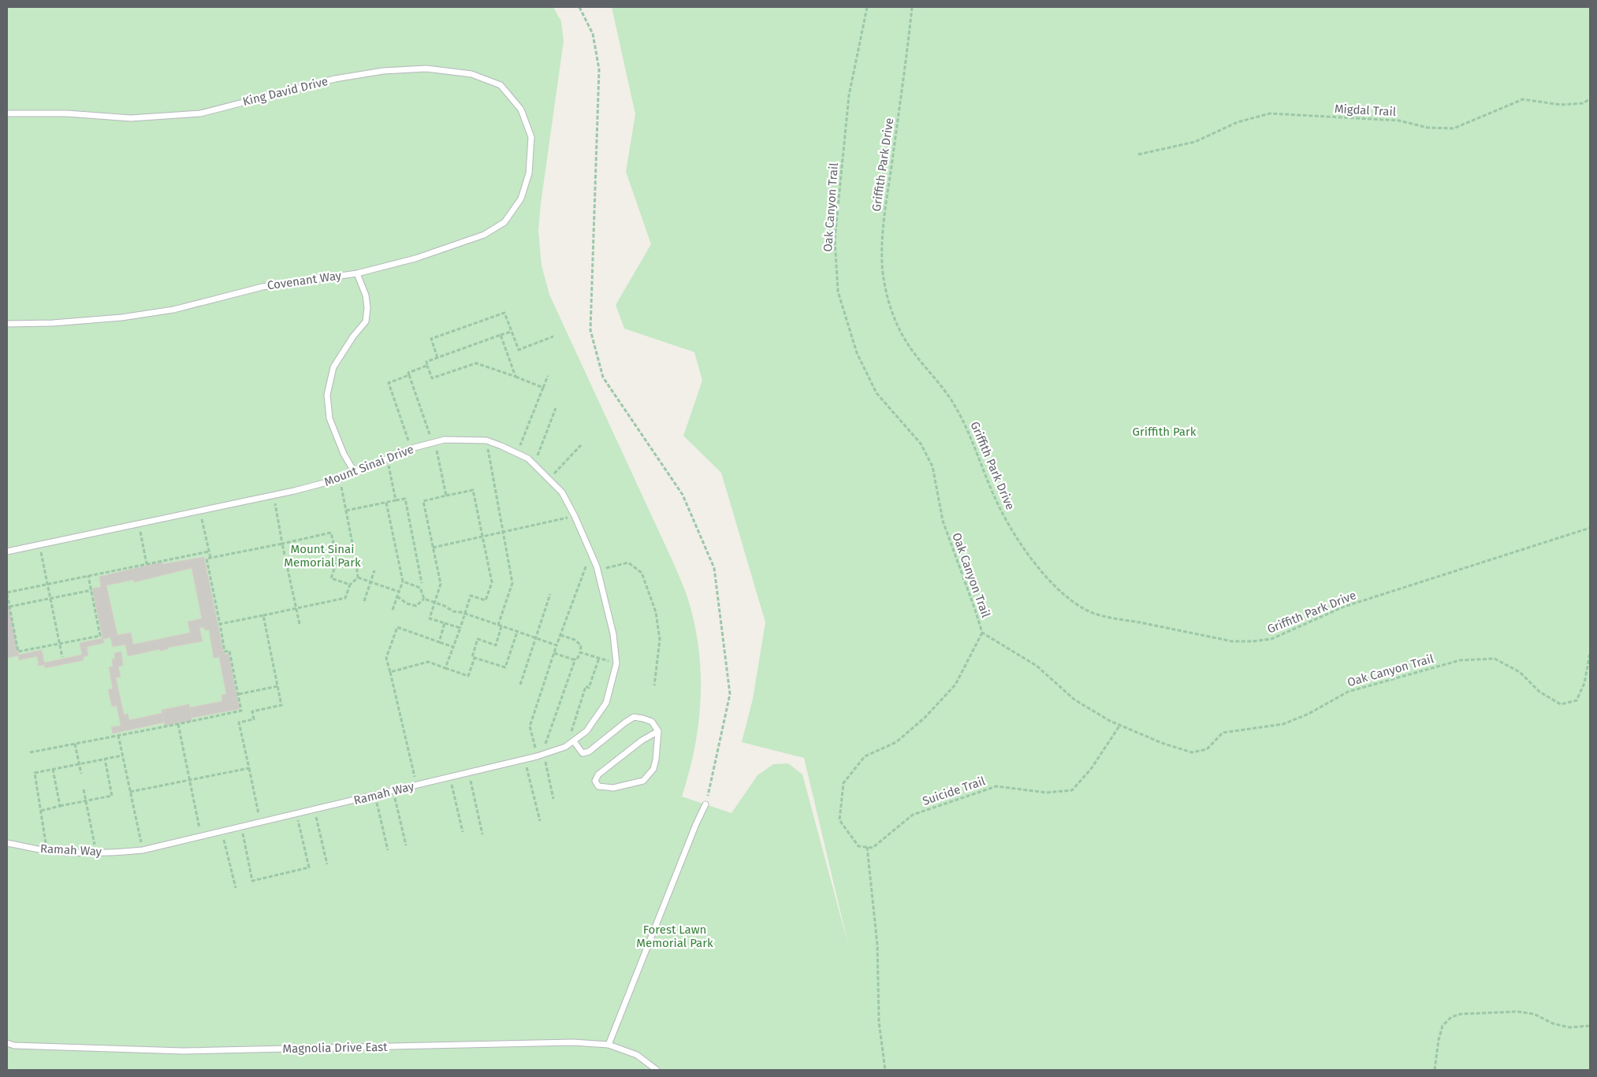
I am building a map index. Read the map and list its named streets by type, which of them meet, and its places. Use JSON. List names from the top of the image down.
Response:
{
  "streets": {
    "lane": [
      "King David Drive",
      "Covenant Way",
      "Mount Sinai Drive",
      "Ramah Way",
      "Magnolia Drive East"
    ],
    "path": [
      "Migdal Trail",
      "Griffith Park Drive",
      "Oak Canyon Trail",
      "Suicide Trail"
    ]
  },
  "crossings": [
    ["King David Drive", "Covenant Way"],
    ["Oak Canyon Trail", "Suicide Trail"],
    ["Mount Sinai Drive", "Ramah Way"]
  ],
  "parks": ["Griffith Park", "Mount Sinai Memorial Park", "Forest Lawn Memorial Park"]
}
